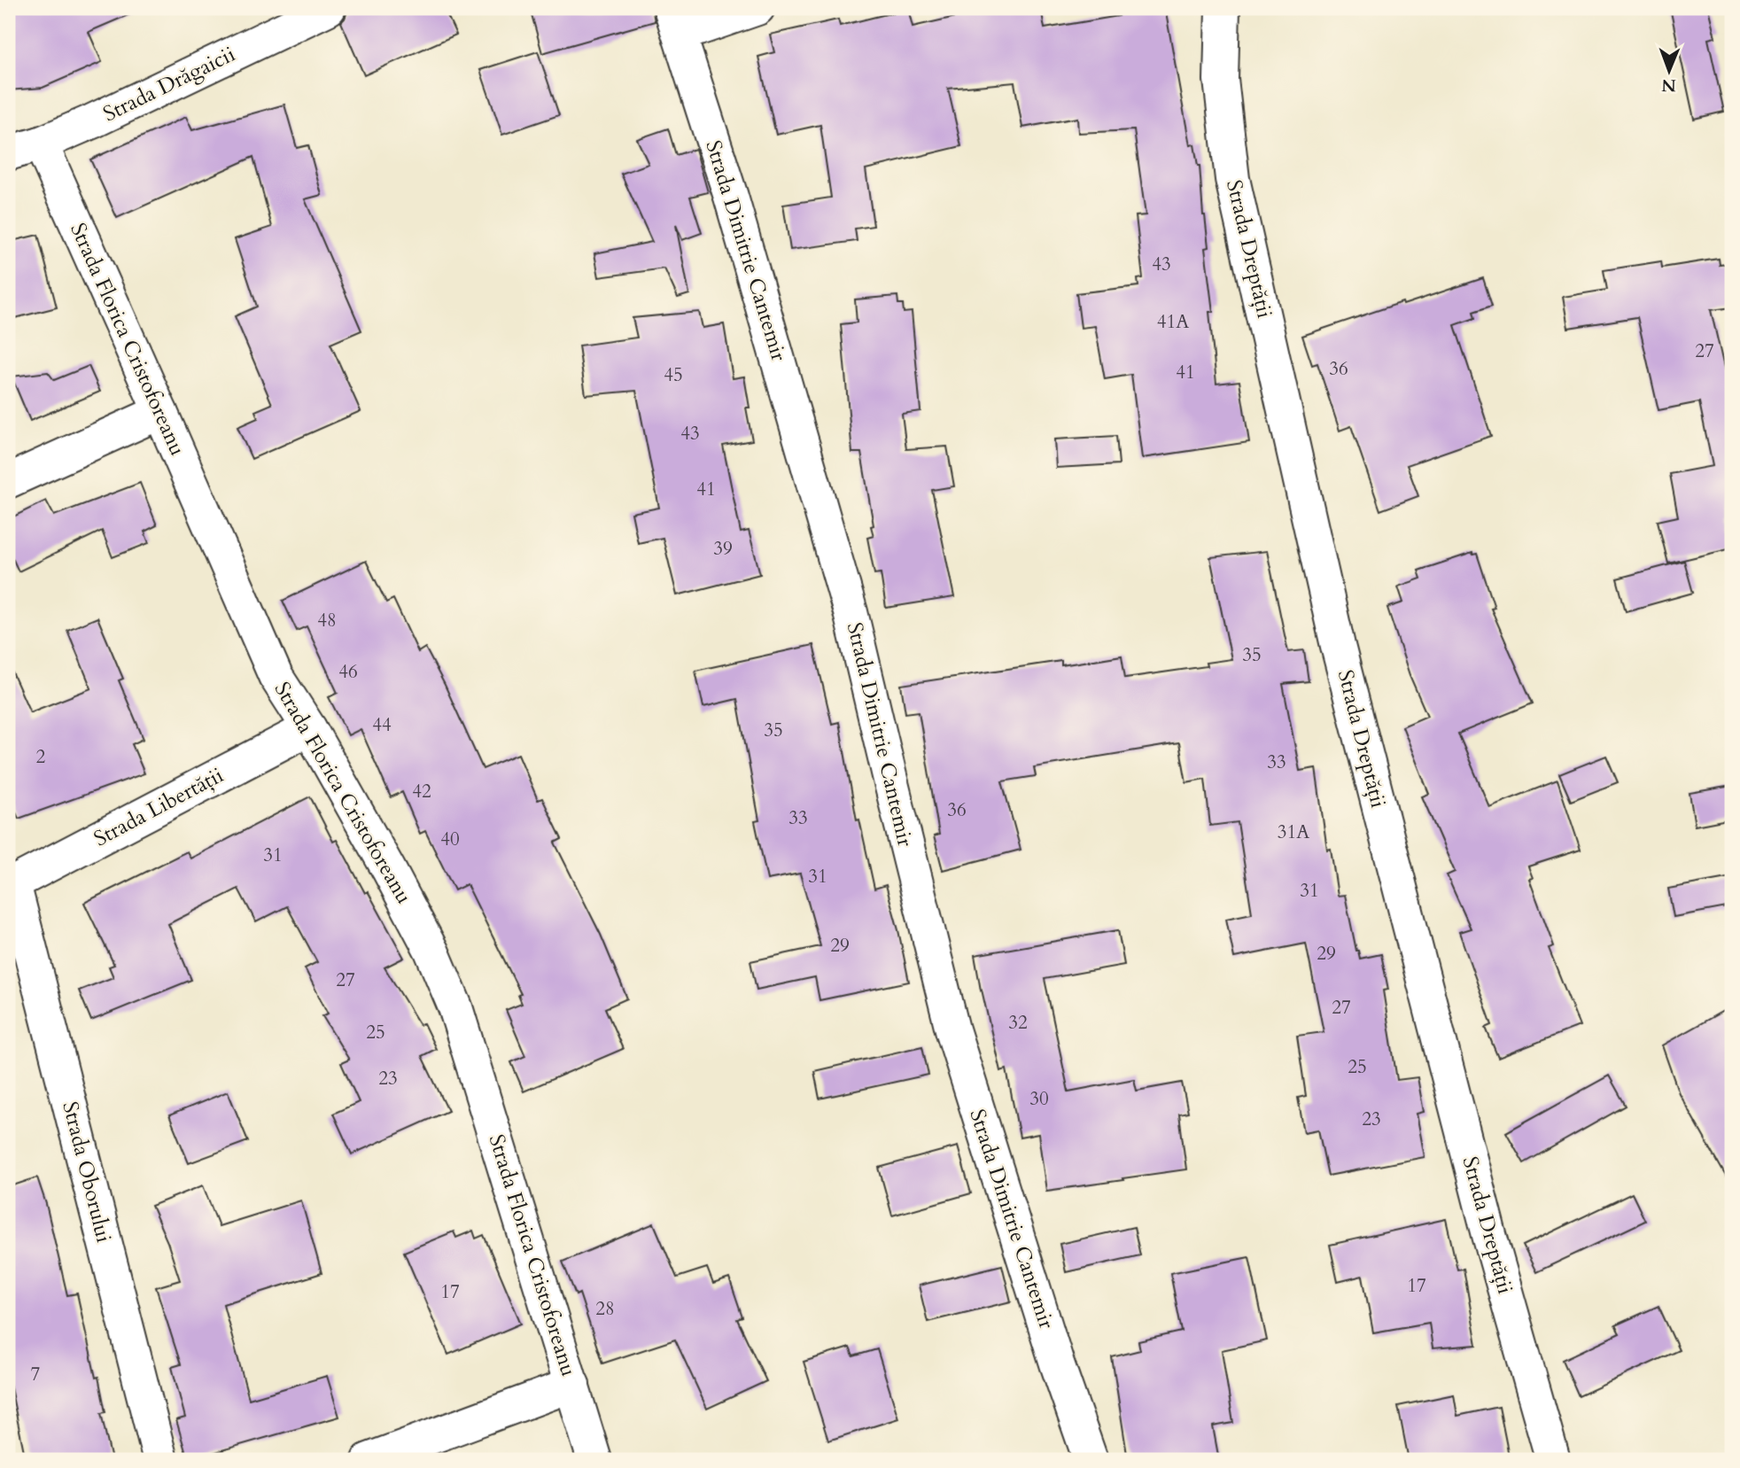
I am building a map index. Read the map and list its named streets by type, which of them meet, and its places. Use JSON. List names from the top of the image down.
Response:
{
  "streets": {
    "street": [
      "Strada Drăgaicii",
      "Strada Dreptății",
      "Strada Dimitrie Cantemir",
      "Strada Florica Cristoforeanu",
      "Strada Libertății",
      "Strada Oborului"
    ]
  },
  "crossings": [
    ["Strada Drăgaicii", "Strada Florica Cristoforeanu"],
    ["Strada Florica Cristoforeanu", "Strada Libertății"],
    ["Strada Libertății", "Strada Oborului"]
  ],
  "house_numbers": [
    "43",
    "41A",
    "27",
    "36",
    "41",
    "45",
    "43",
    "41",
    "39",
    "48",
    "35",
    "46",
    "44",
    "35",
    "2",
    "33",
    "42",
    "36",
    "33",
    "31A",
    "40",
    "31",
    "31",
    "31",
    "29",
    "29",
    "27",
    "27",
    "32",
    "25",
    "25",
    "23",
    "30",
    "23",
    "17",
    "17",
    "28",
    "7"
  ],
  "north": "bottom"
}
